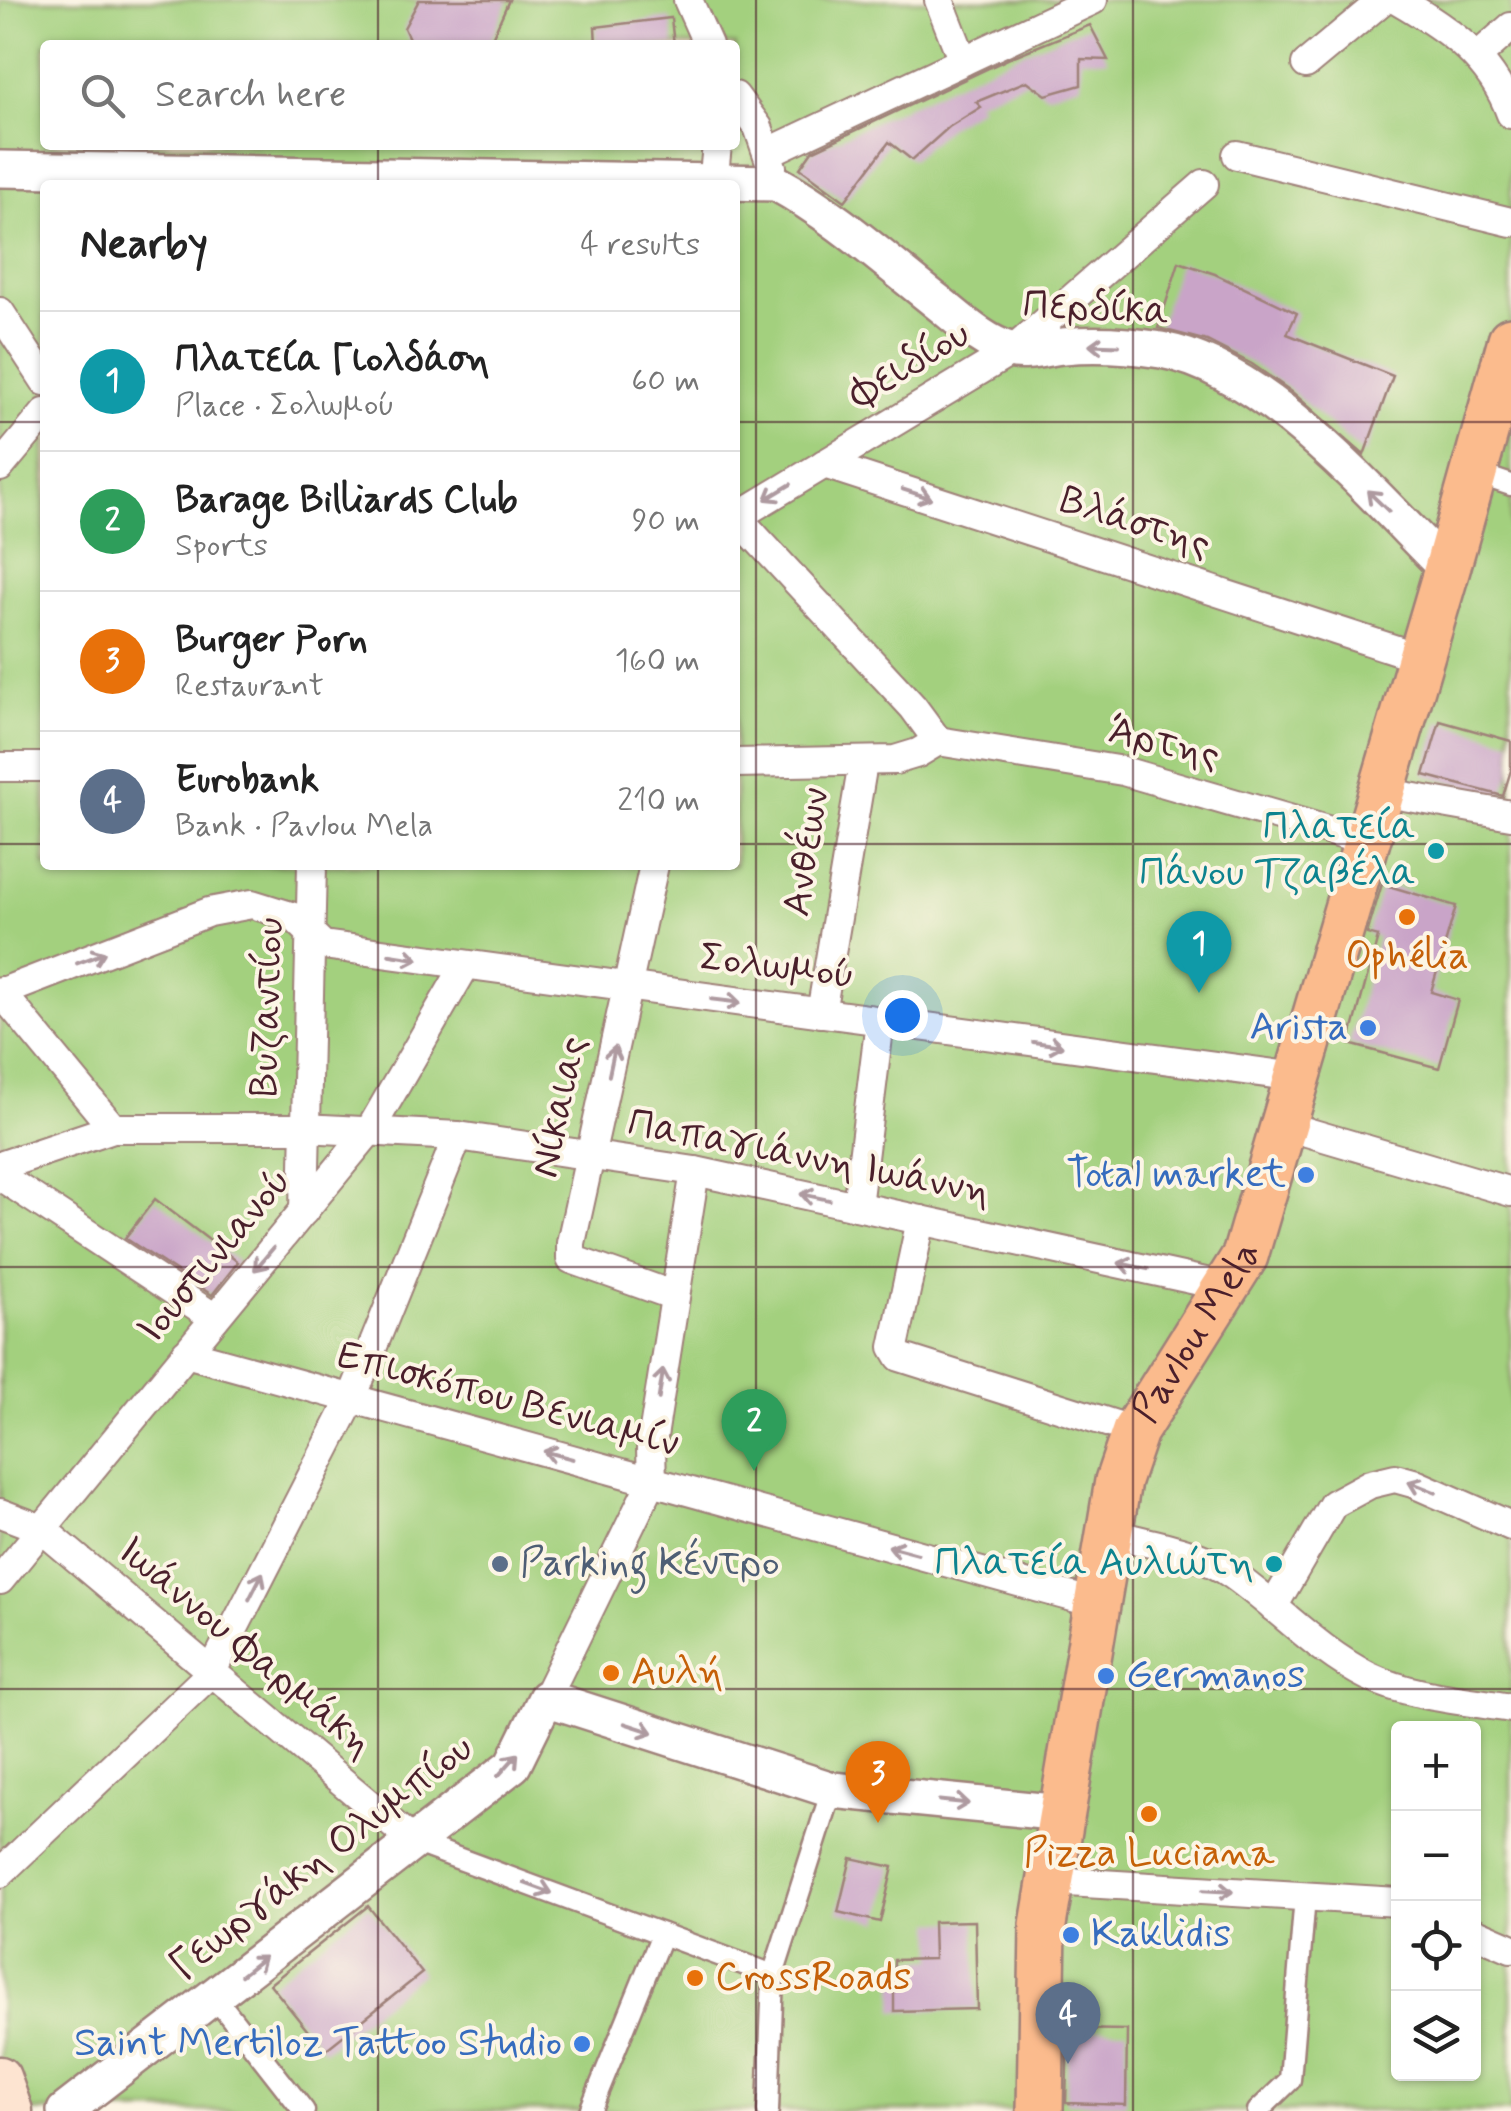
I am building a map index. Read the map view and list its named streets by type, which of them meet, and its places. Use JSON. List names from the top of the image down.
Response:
{
  "streets": {
    "main road": ["Pavlou Mela"],
    "street": [
      "Περδίκα",
      "Φειδίου",
      "Βλάστης",
      "Άρτης",
      "Ανθέων",
      "Σολωμού",
      "Βυζαντίου",
      "Νίκαιας",
      "Παπαγιάννη Ιωάννη",
      "Ιουστινιανού",
      "Επισκόπου Βενιαμίν",
      "Ιωάννου Φαρμάκη",
      "Γεωργάκη Ολυμπίου"
    ]
  },
  "crossings": [
    ["Περδίκα", "Φειδίου"],
    ["Περδίκα", "Pavlou Mela"],
    ["Φειδίου", "Βλάστης"],
    ["Βλάστης", "Pavlou Mela"],
    ["Άρτης", "Pavlou Mela"],
    ["Ανθέων", "Σολωμού"],
    ["Σολωμού", "Βυζαντίου"],
    ["Σολωμού", "Νίκαιας"],
    ["Σολωμού", "Ιουστινιανού"],
    ["Σολωμού", "Pavlou Mela"],
    ["Βυζαντίου", "Παπαγιάννη Ιωάννη"],
    ["Βυζαντίου", "Ιουστινιανού"],
    ["Νίκαιας", "Παπαγιάννη Ιωάννη"],
    ["Νίκαιας", "Γεωργάκη Ολυμπίου"],
    ["Παπαγιάννη Ιωάννη", "Ιουστινιανού"],
    ["Παπαγιάννη Ιωάννη", "Pavlou Mela"],
    ["Παπαγιάννη Ιωάννη", "Γεωργάκη Ολυμπίου"],
    ["Ιουστινιανού", "Επισκόπου Βενιαμίν"],
    ["Ιουστινιανού", "Ιωάννου Φαρμάκη"],
    ["Pavlou Mela", "Επισκόπου Βενιαμίν"],
    ["Επισκόπου Βενιαμίν", "Γεωργάκη Ολυμπίου"],
    ["Ιωάννου Φαρμάκη", "Γεωργάκη Ολυμπίου"]
  ],
  "one_way": ["Βλάστης", "Σολωμού", "Παπαγιάννη Ιωάννη"],
  "places": [
    "Πλατεία Πάνου Τζαβέλα",
    "Ophélia",
    "Arista",
    "Total market",
    "Parking Κέντρο",
    "Πλατεία Αυλιώτη",
    "Αυλή",
    "Germanos",
    "Pizza Luciana",
    "Kaklidis",
    "CrossRoads",
    "Saint Mertiloz Tattoo Studio"
  ],
  "page": {
    "search": "Search here",
    "heading": ["Nearby", "4 results"],
    "list": [
      {
        "mark": "1",
        "name": "Πλατεία Γιολδάση",
        "note": "Place · Σολωμού",
        "value": "60 m"
      },
      {
        "mark": "2",
        "name": "Barage Billiards Club",
        "note": "Sports",
        "value": "90 m"
      },
      {
        "mark": "3",
        "name": "Burger Porn",
        "note": "Restaurant",
        "value": "160 m"
      },
      {
        "mark": "4",
        "name": "Eurobank",
        "note": "Bank · Pavlou Mela",
        "value": "210 m"
      }
    ],
    "pins": [
      "1",
      "2",
      "3",
      "4"
    ],
    "map_buttons": ["+", "−"]
  }
}
